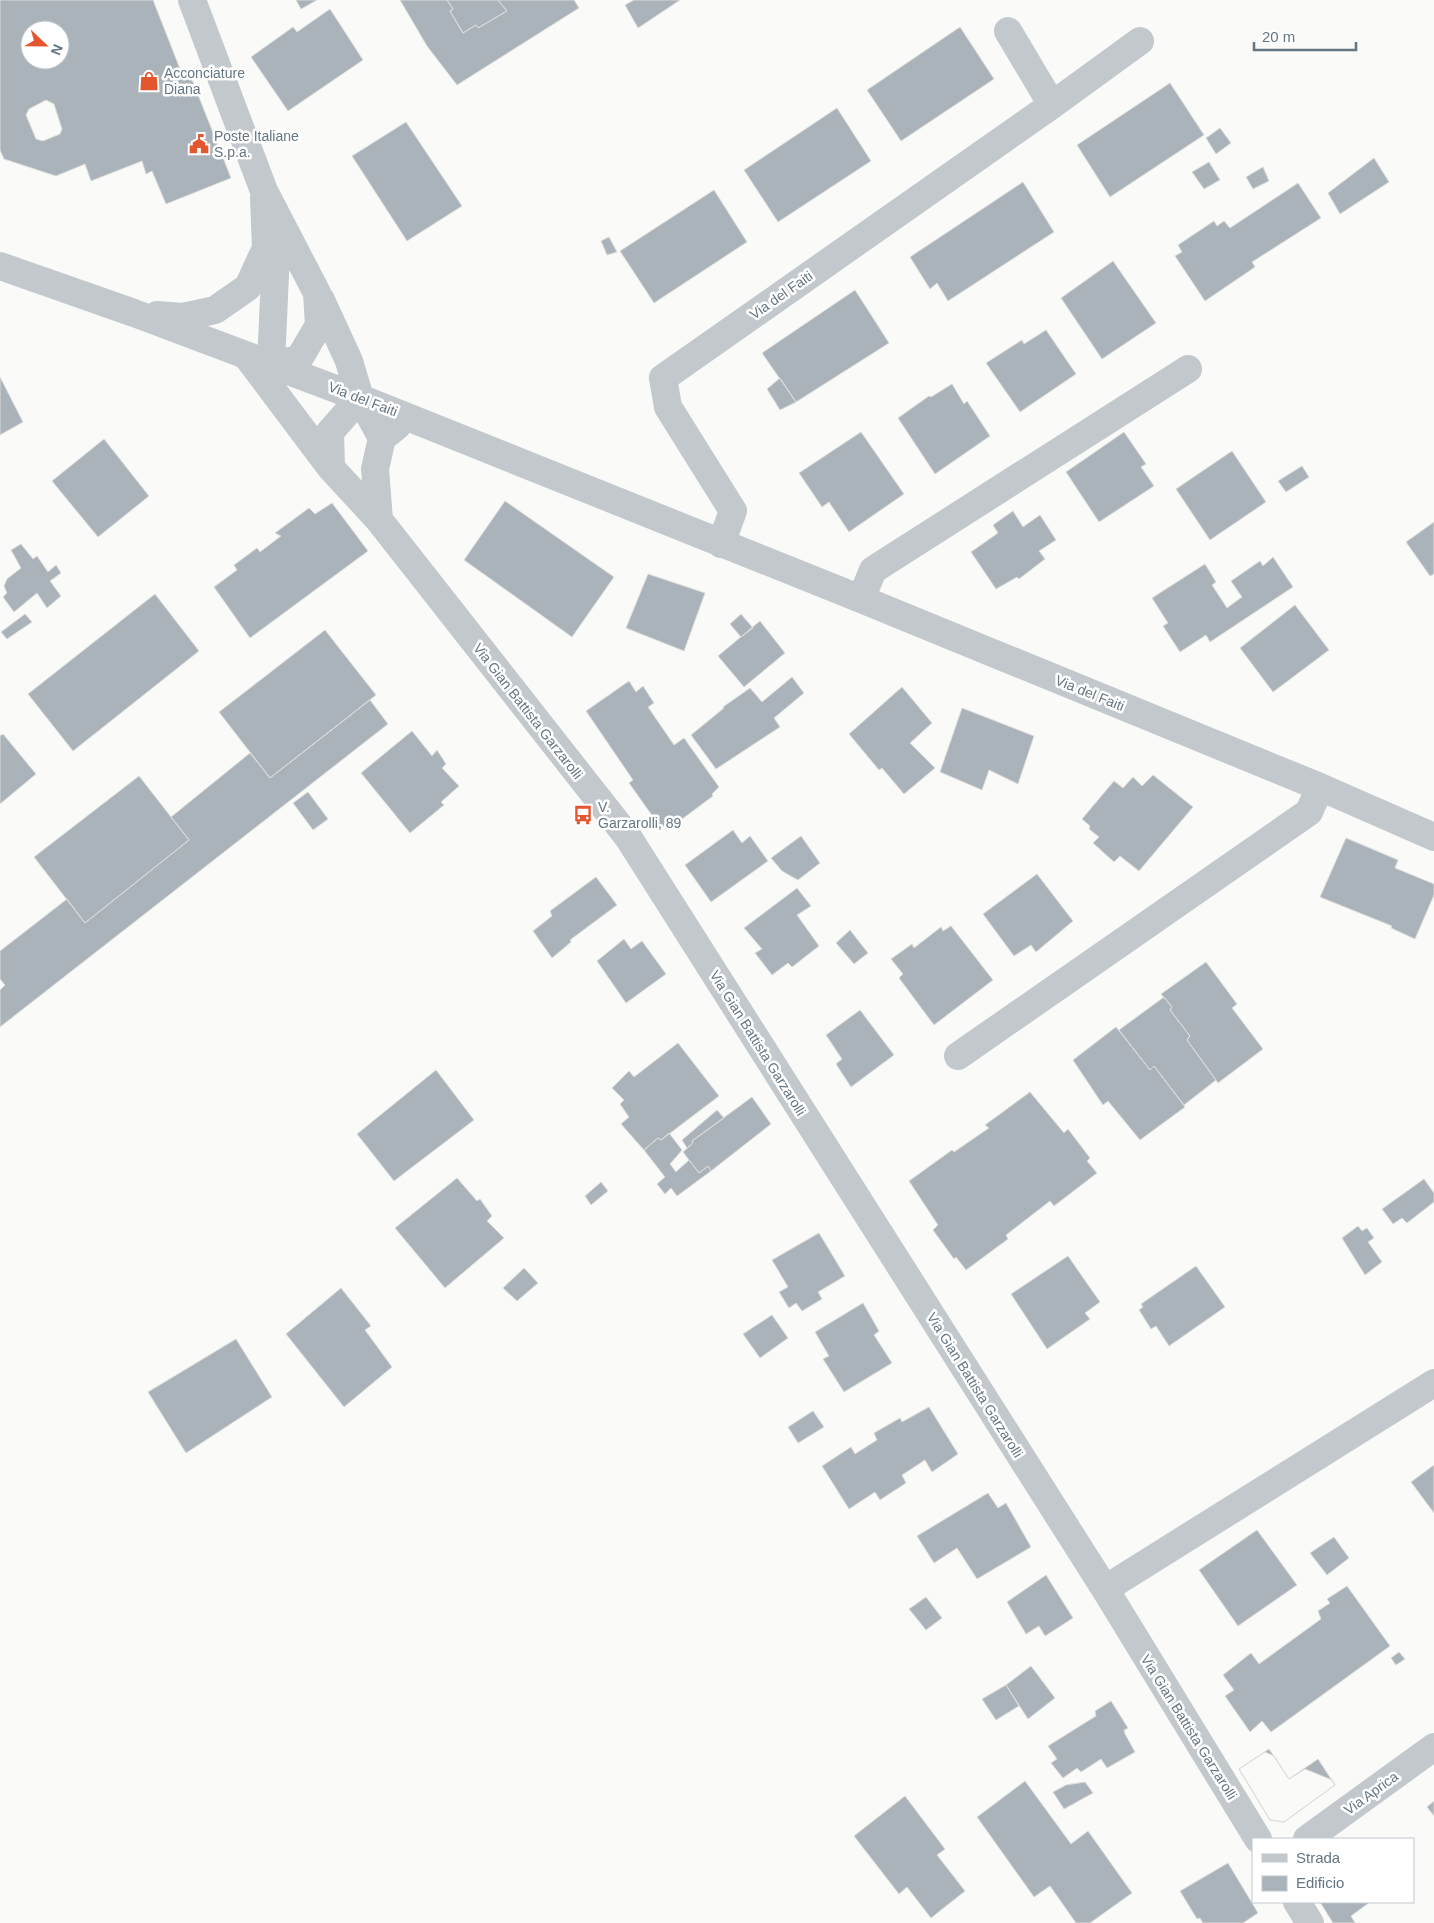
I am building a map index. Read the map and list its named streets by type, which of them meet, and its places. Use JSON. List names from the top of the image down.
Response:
{
  "streets": {
    "street": ["Via del Faiti", "Via Gian Battista Garzarolli", "Via Aprica"]
  },
  "crossings": [
    ["Via del Faiti", "Via Gian Battista Garzarolli"]
  ],
  "places": {
    "shop": ["Acconciature Diana"],
    "public building": ["Poste Italiane S.p.a."],
    "bus stop": ["V. Garzarolli, 89"]
  },
  "legend": ["Strada", "Edificio"],
  "scale_bar": "20 m",
  "north": "right"
}
